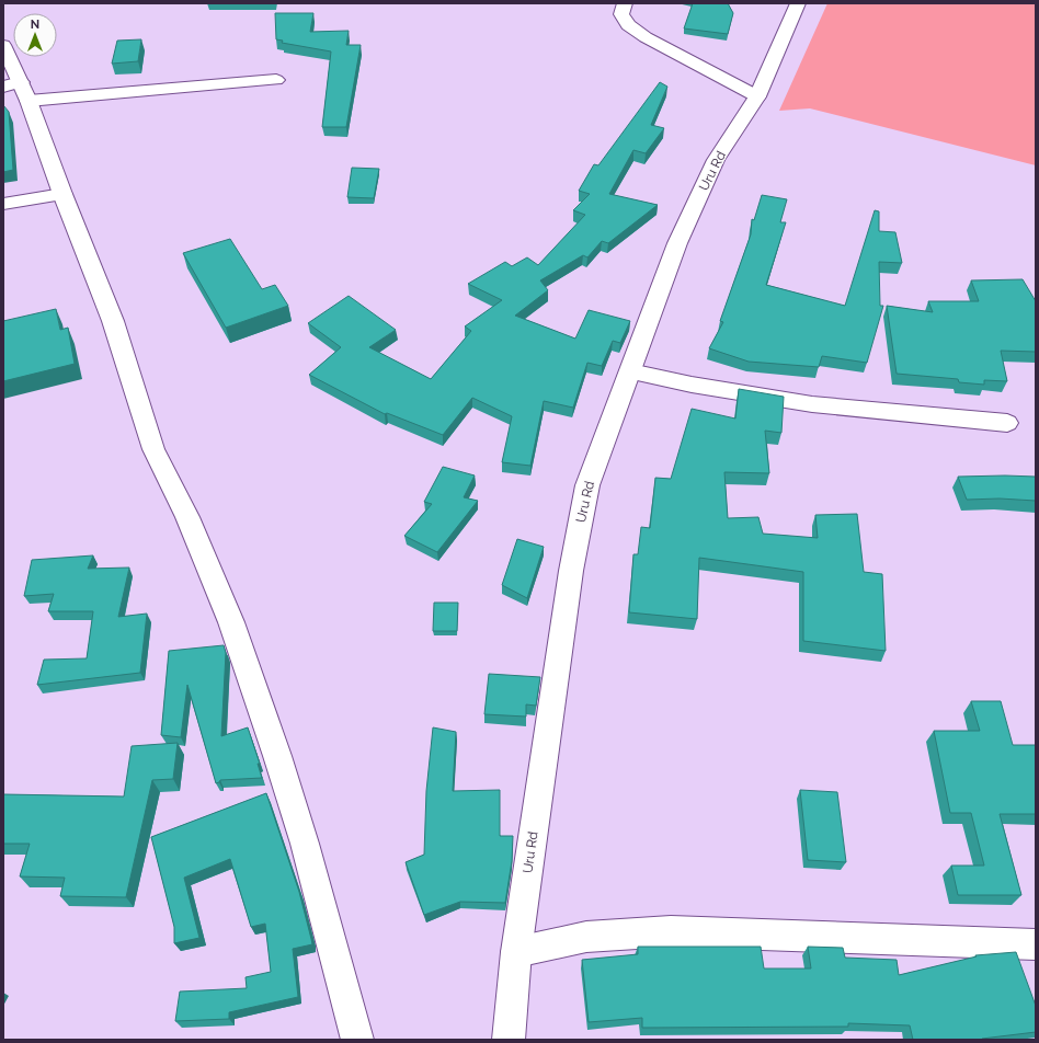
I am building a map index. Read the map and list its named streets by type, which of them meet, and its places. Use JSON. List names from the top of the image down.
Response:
{
  "streets": {
    "street": ["Uru Rd"]
  },
  "north": "top"
}
